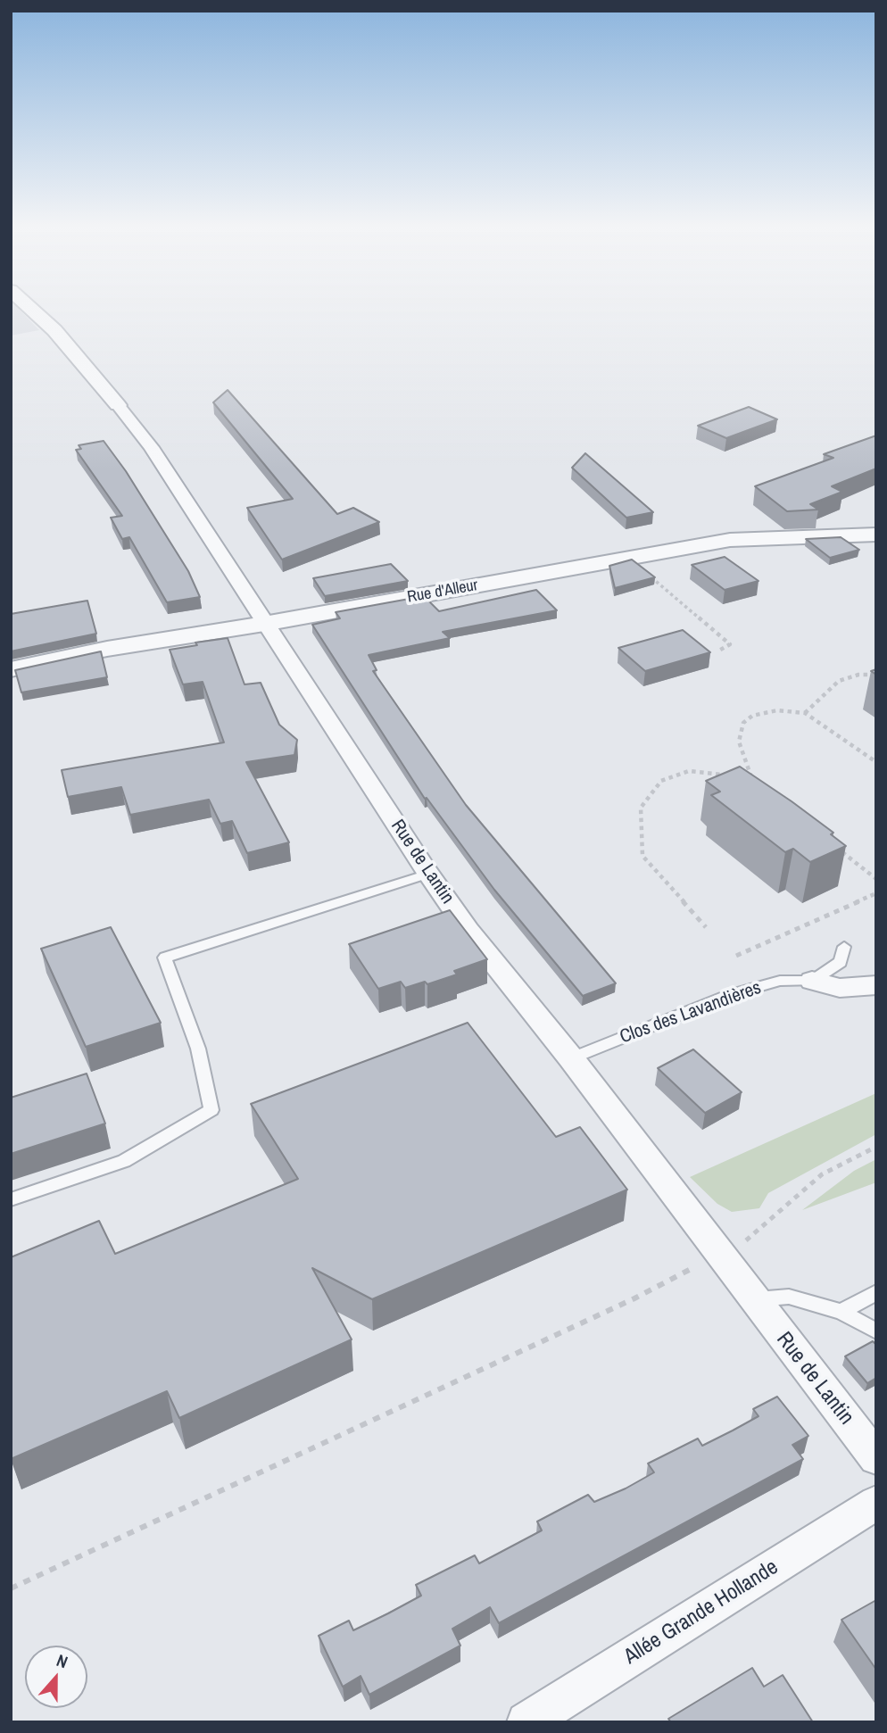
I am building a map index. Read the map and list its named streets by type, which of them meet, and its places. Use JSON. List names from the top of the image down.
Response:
{
  "streets": {
    "street": [
      "Rue d'Alleur",
      "Rue de Lantin",
      "Clos des Lavandières",
      "Allée Grande Hollande"
    ]
  },
  "crossings": [
    ["Rue d'Alleur", "Rue de Lantin"],
    ["Rue de Lantin", "Clos des Lavandières"]
  ],
  "north": "top"
}
